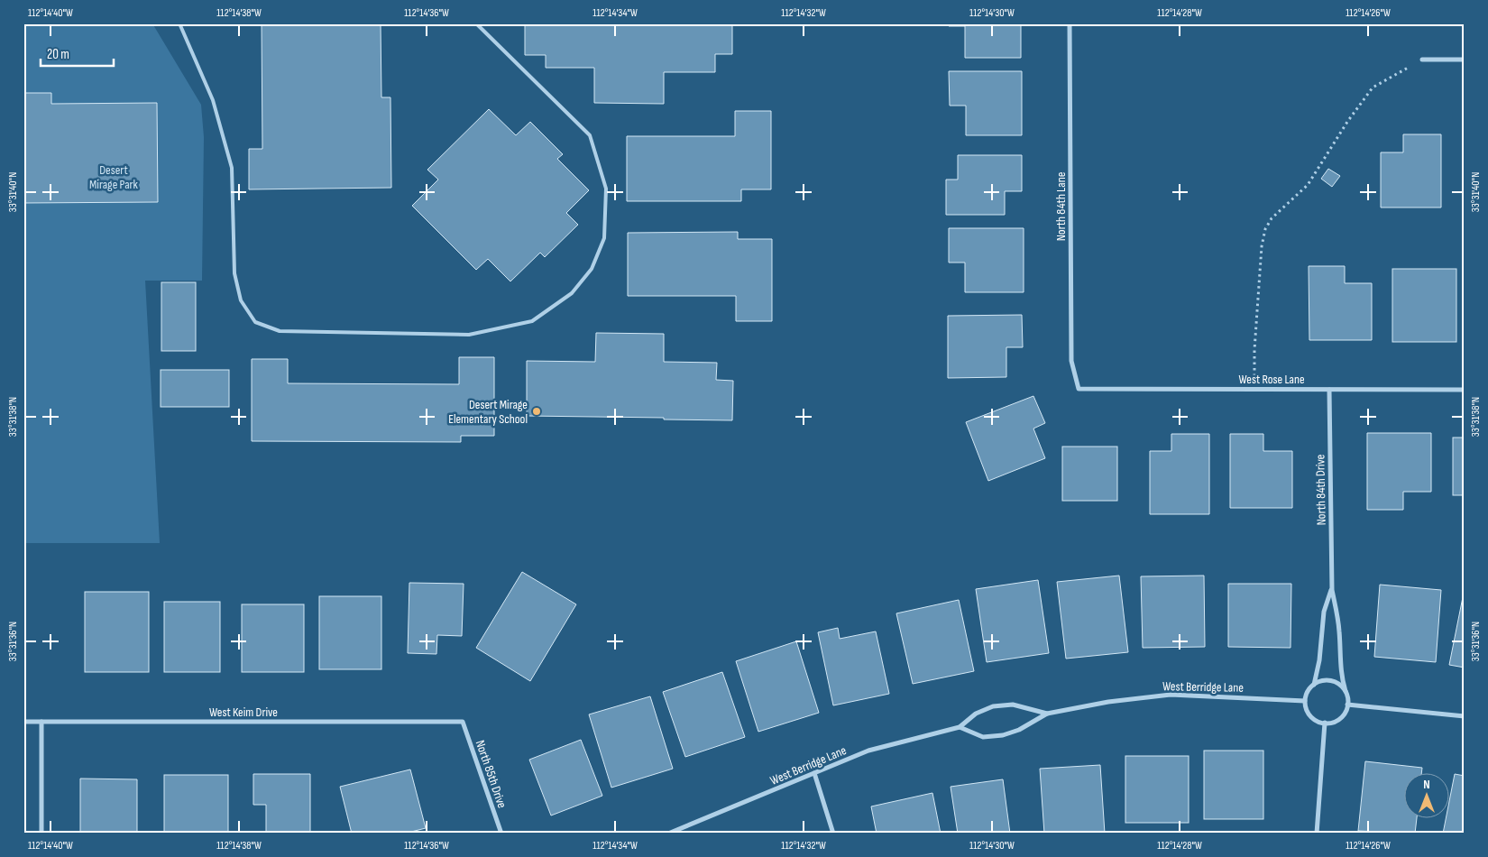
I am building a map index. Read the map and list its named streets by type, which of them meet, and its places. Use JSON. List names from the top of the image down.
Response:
{
  "streets": {
    "street": [
      "North 84th Lane",
      "West Rose Lane",
      "North 84th Drive",
      "West Berridge Lane",
      "West Keim Drive",
      "North 85th Drive"
    ]
  },
  "crossings": [
    ["North 84th Lane", "West Rose Lane"],
    ["West Rose Lane", "North 84th Drive"],
    ["North 84th Drive", "West Berridge Lane"],
    ["West Keim Drive", "North 85th Drive"]
  ],
  "parks": ["Desert Mirage Park"],
  "places": ["Desert Mirage Elementary School"],
  "scale_bar": "20 m",
  "north": "top",
  "coordinates": [
    "112°14'40\"W",
    "112°14'38\"W",
    "112°14'36\"W",
    "112°14'34\"W",
    "112°14'32\"W",
    "112°14'30\"W",
    "112°14'28\"W",
    "112°14'26\"W",
    "33°31'40\"N",
    "33°31'38\"N",
    "33°31'36\"N"
  ]
}
